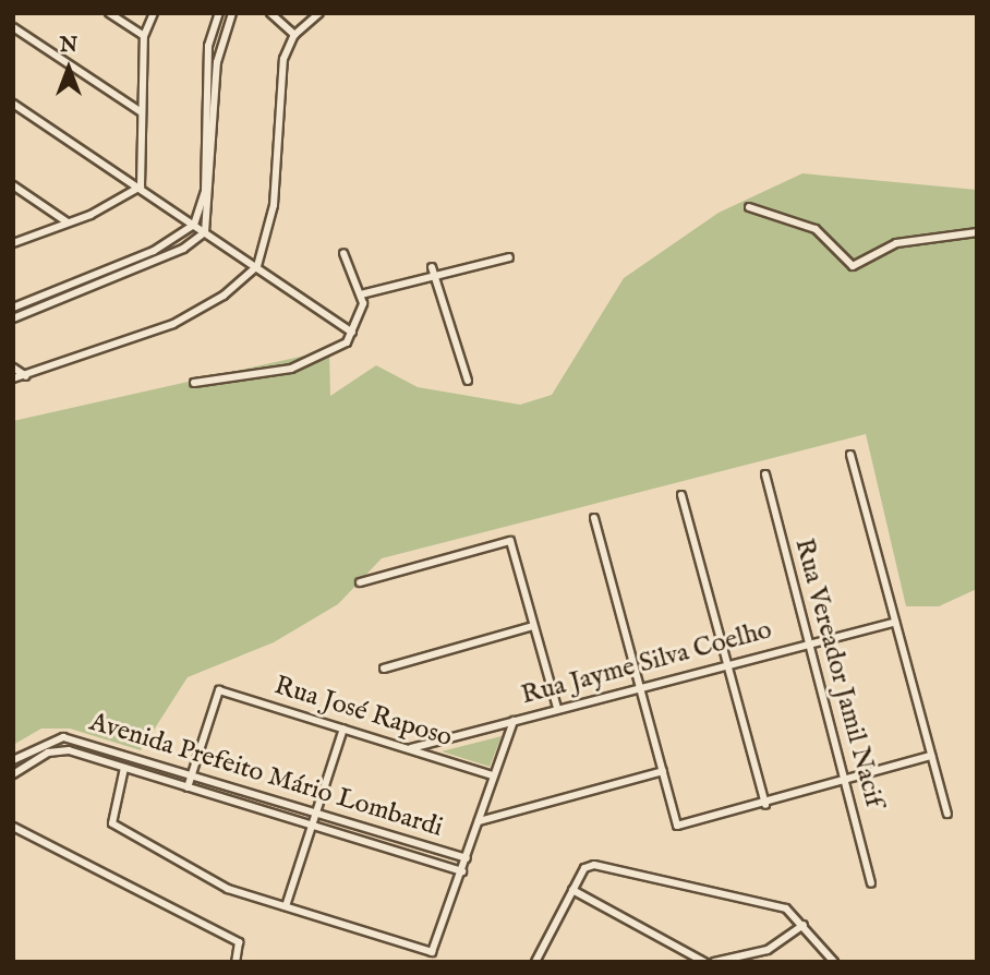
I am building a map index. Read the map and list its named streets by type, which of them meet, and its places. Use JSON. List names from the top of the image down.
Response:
{
  "streets": {
    "street": [
      "Rua Jayme Silva Coelho",
      "Rua Vereador Jamil Nacif",
      "Rua José Raposo",
      "Avenida Prefeito Mário Lombardi"
    ]
  },
  "crossings": [
    ["Rua Jayme Silva Coelho", "Rua Vereador Jamil Nacif"],
    ["Rua Jayme Silva Coelho", "Rua José Raposo"],
    ["Rua José Raposo", "Avenida Prefeito Mário Lombardi"]
  ],
  "north": "top"
}
